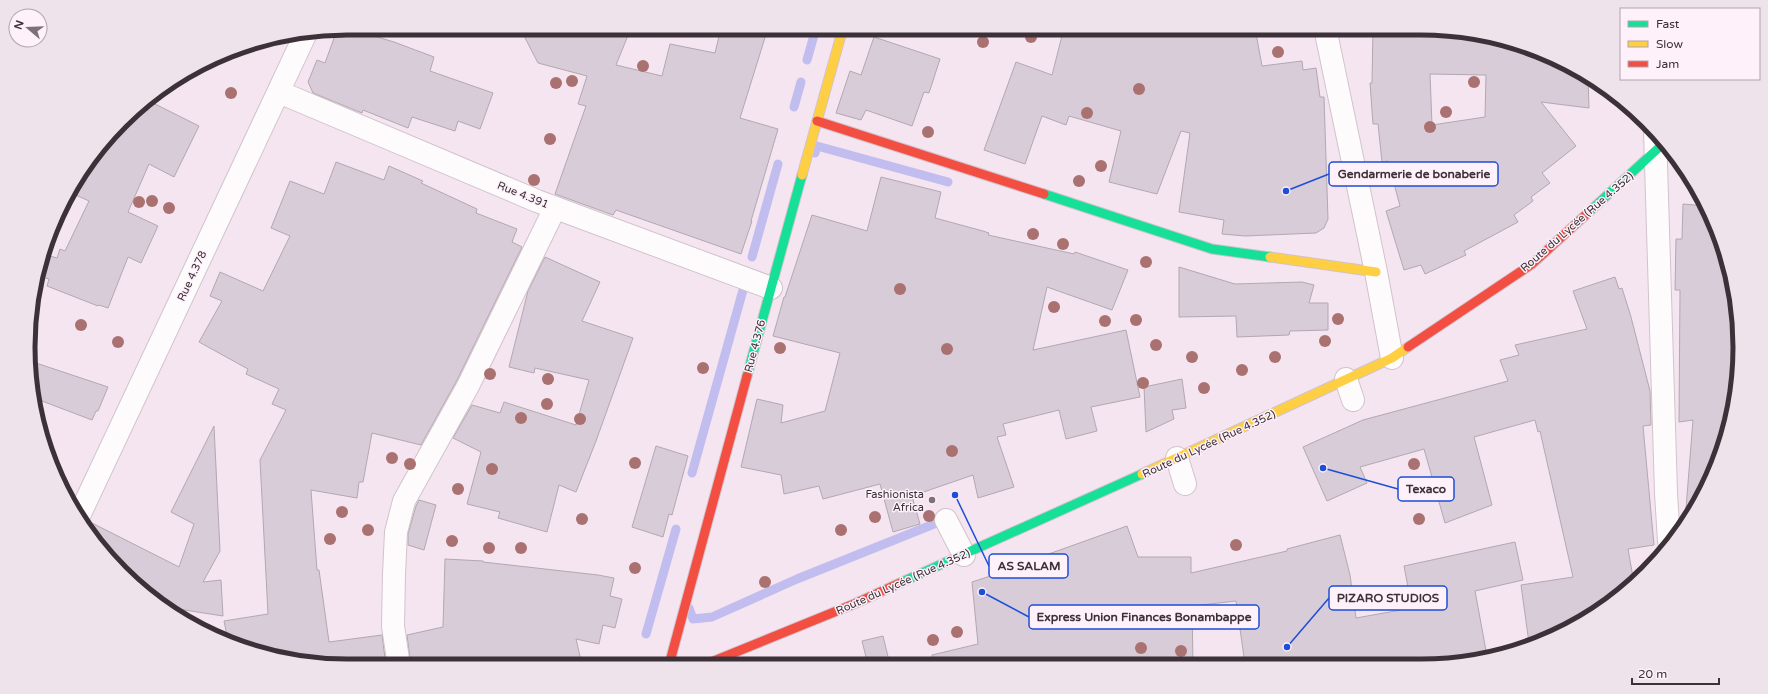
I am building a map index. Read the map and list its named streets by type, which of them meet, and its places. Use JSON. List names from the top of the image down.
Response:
{
  "streets": {
    "street": [
      "Rue 4.391",
      "Route du Lycée (Rue 4.352)",
      "Rue 4.378",
      "Rue 4.376"
    ]
  },
  "crossings": [
    ["Rue 4.391", "Rue 4.378"],
    ["Rue 4.391", "Rue 4.376"]
  ],
  "places": [
    "Gendarmerie de bonaberie",
    "Texaco",
    "AS SALAM",
    "Fashionista Africa",
    "Express Union Finances Bonambappe",
    "PIZARO STUDIOS"
  ],
  "legend": ["Fast", "Slow", "Jam"],
  "scale_bar": "20 m",
  "north": "left"
}
